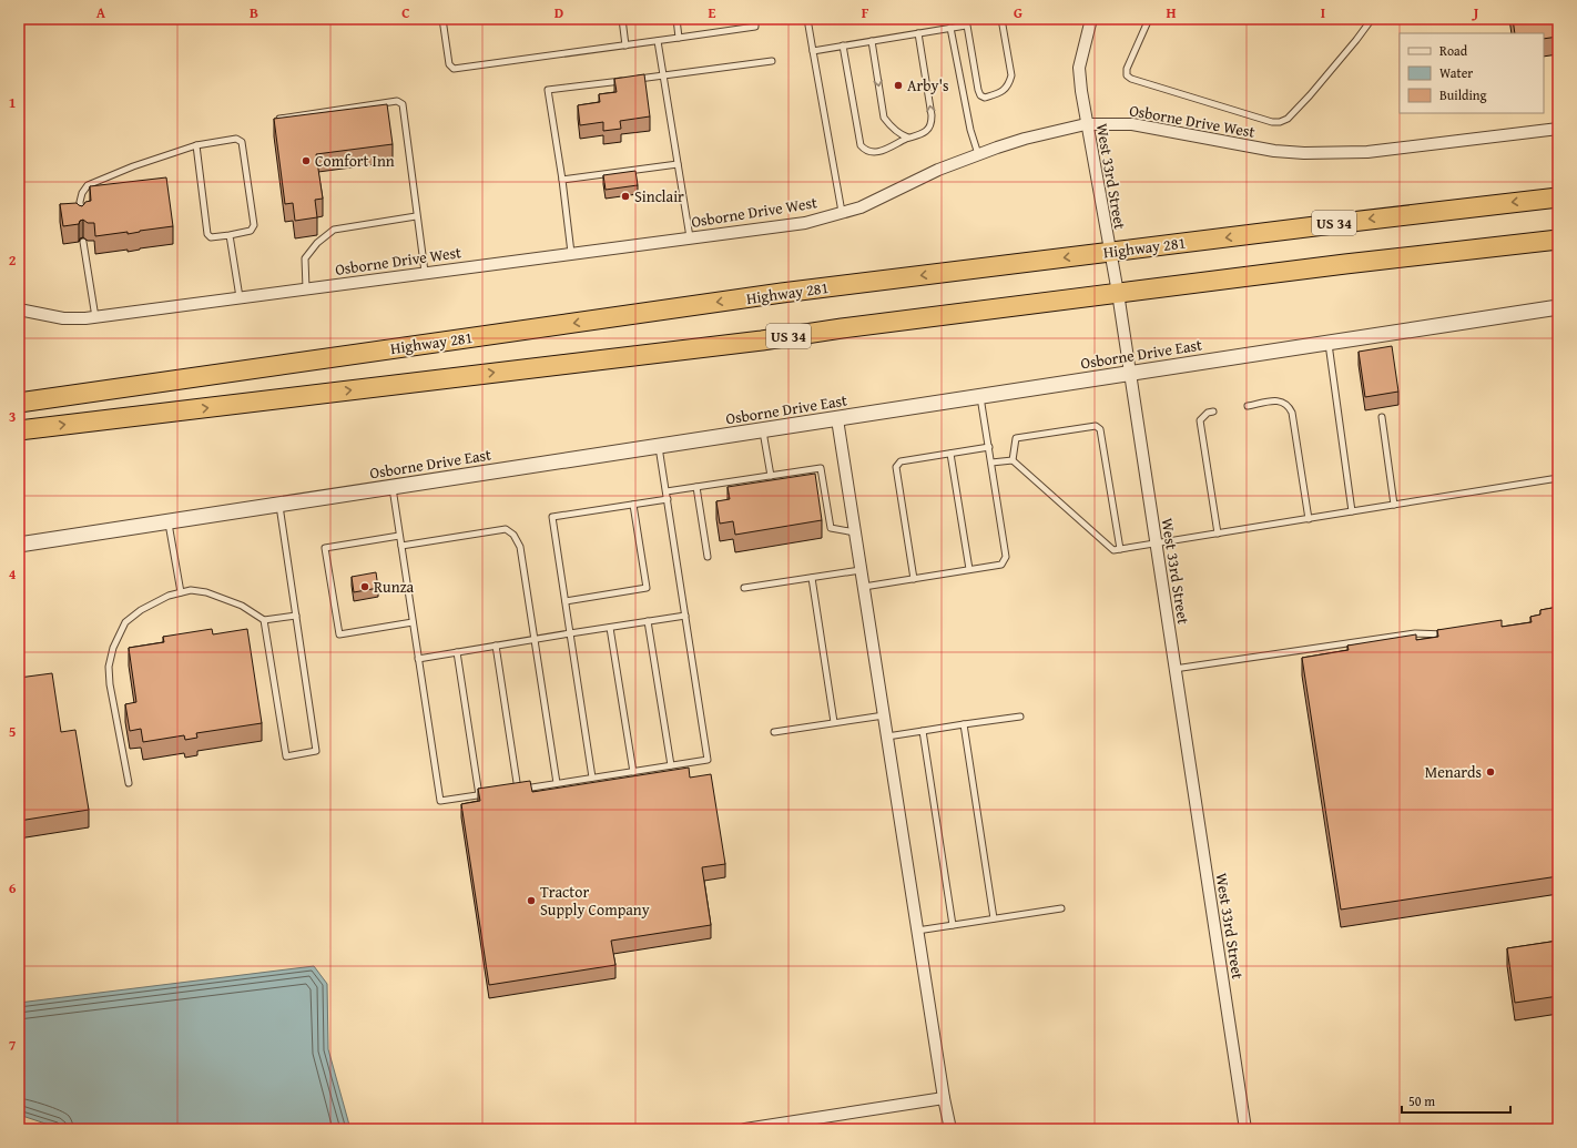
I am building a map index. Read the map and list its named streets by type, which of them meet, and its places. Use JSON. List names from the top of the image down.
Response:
{
  "streets": {
    "highway": ["US 34", "Highway 281"],
    "street": ["Osborne Drive West", "West 33rd Street", "Osborne Drive East"]
  },
  "crossings": [
    ["Osborne Drive West", "West 33rd Street"],
    ["West 33rd Street", "US 34"],
    ["West 33rd Street", "Highway 281"],
    ["West 33rd Street", "Osborne Drive East"]
  ],
  "places": [
    "Arby's",
    "Comfort Inn",
    "Sinclair",
    "Runza",
    "Menards",
    "Tractor Supply Company"
  ],
  "legend": ["Road", "Water", "Building"],
  "scale_bar": "50 m",
  "grid": {
    "columns": [
      "A",
      "B",
      "C",
      "D",
      "E",
      "F",
      "G",
      "H",
      "I",
      "J"
    ],
    "rows": [
      "1",
      "2",
      "3",
      "4",
      "5",
      "6",
      "7"
    ]
  }
}
